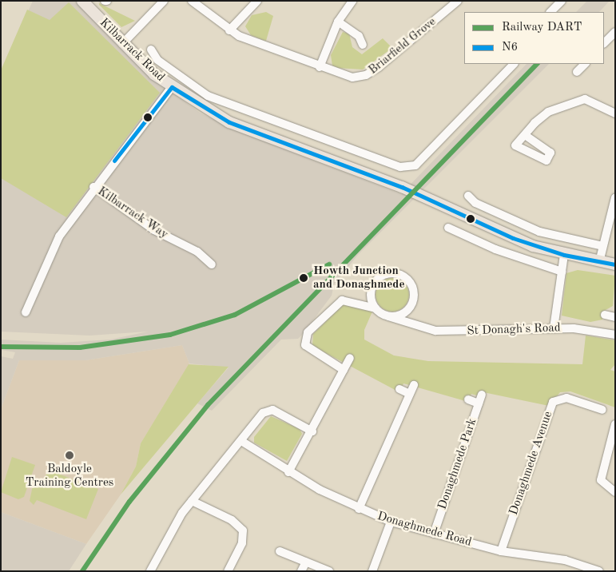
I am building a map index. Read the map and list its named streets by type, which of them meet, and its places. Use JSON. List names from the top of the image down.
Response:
{
  "streets": {
    "main road": ["Kilbarrack Road"],
    "street": [
      "Briarfield Grove",
      "Kilbarrack Way",
      "St Donagh's Road",
      "Donaghmede Avenue",
      "Donaghmede Park",
      "Donaghmede Road"
    ]
  },
  "crossings": [
    ["Donaghmede Avenue", "Donaghmede Road"],
    ["Donaghmede Park", "Donaghmede Road"]
  ],
  "places": ["Howth Junction and Donaghmede", "Baldoyle Training Centres"],
  "lines": ["rail line DART", "transit line N6"],
  "legend": ["Railway DART", "N6"]
}
